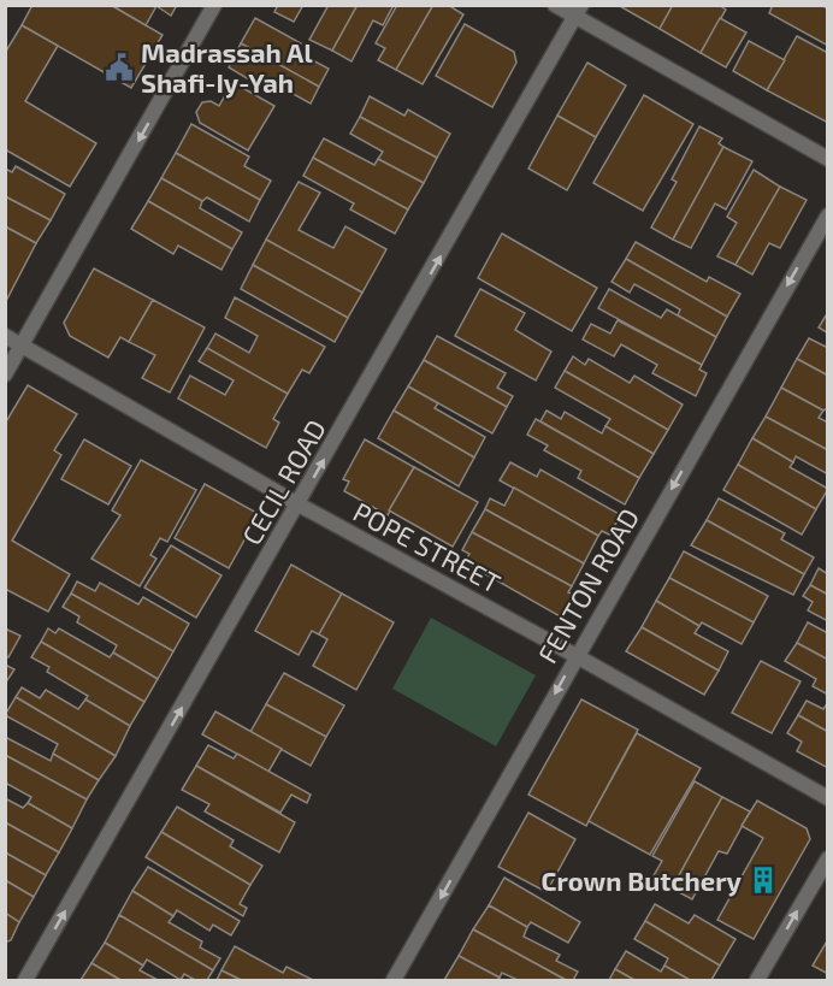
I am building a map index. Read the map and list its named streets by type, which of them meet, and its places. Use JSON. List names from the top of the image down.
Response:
{
  "streets": {
    "street": ["CECIL ROAD", "POPE STREET", "FENTON ROAD"]
  },
  "crossings": [
    ["CECIL ROAD", "POPE STREET"],
    ["POPE STREET", "FENTON ROAD"]
  ],
  "one_way": ["CECIL ROAD", "FENTON ROAD"],
  "places": {
    "public building": ["Madrassah Al Shafi-Iy-Yah"],
    "building": ["Crown Butchery"]
  }
}
